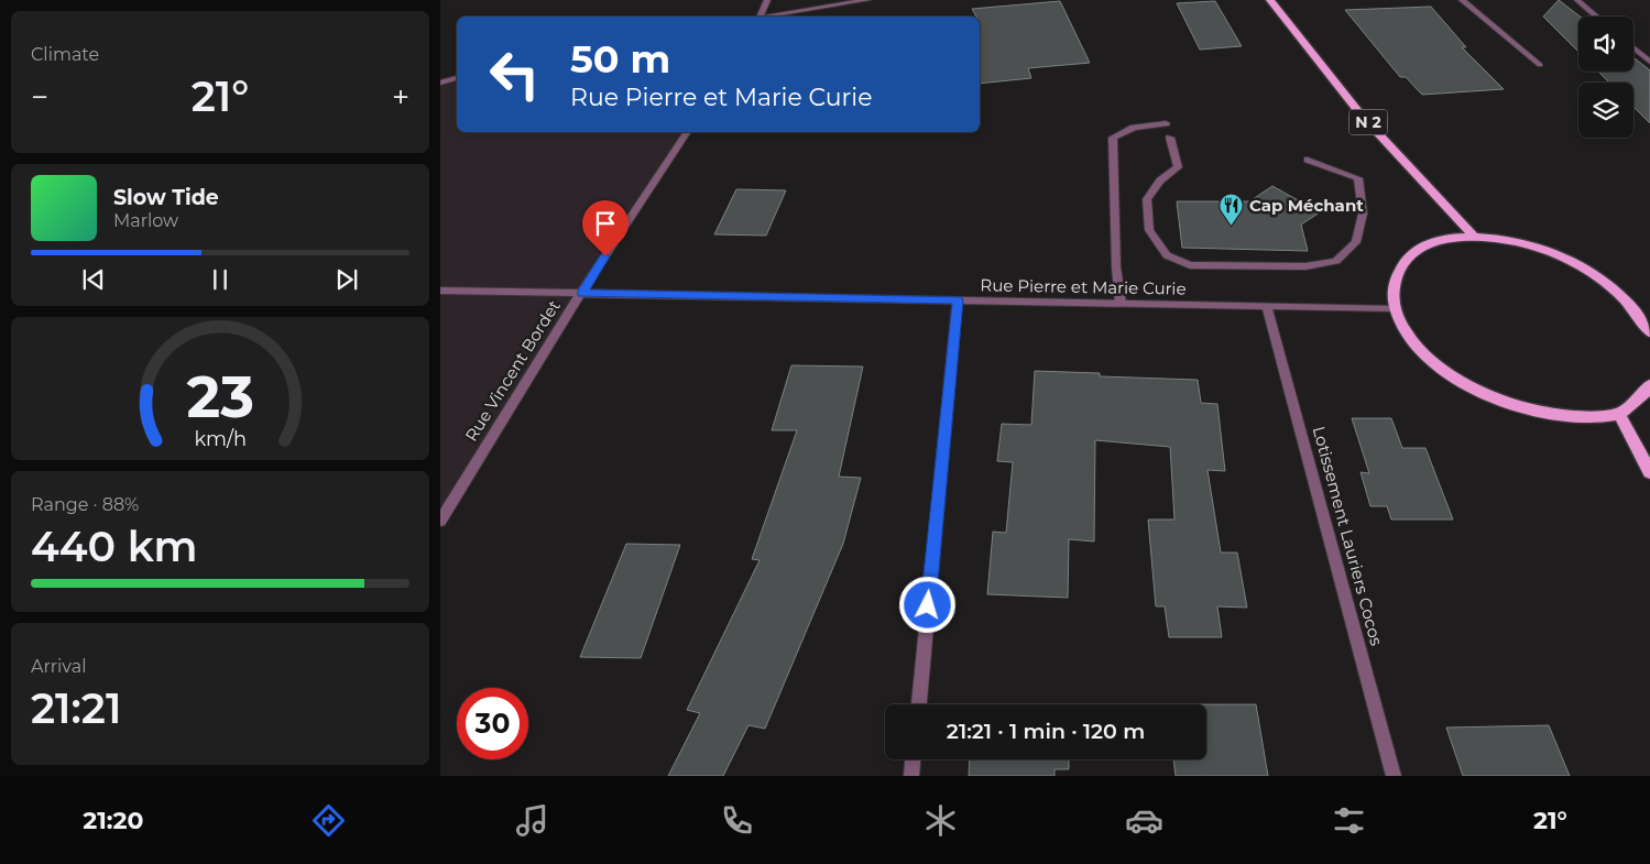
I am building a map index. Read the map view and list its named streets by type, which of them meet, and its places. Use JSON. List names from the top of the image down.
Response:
{
  "streets": {
    "main road": ["N 2"],
    "street": ["Rue Pierre et Marie Curie", "Rue Vincent Bordet", "Lotissement Lauriers Cocos"]
  },
  "crossings": [
    ["Rue Pierre et Marie Curie", "Rue Vincent Bordet"],
    ["Rue Pierre et Marie Curie", "Lotissement Lauriers Cocos"]
  ],
  "places": {
    "restaurant": ["Cap Méchant"]
  },
  "page": {
    "tile": [
      "Climate",
      ["Range · 88%", "440 km"],
      ["Arrival", "21:21"]
    ],
    "turn": ["50 m", "Rue Pierre et Marie Curie"],
    "heat": ["−", "21°", "+"],
    "song": ["Slow Tide", "Marlow"],
    "limit": "30",
    "trip": "21:21 · 1 min · 120 m",
    "tabs": ["21:20", "21°"],
    "gauge": ["23", "km/h"]
  }
}
